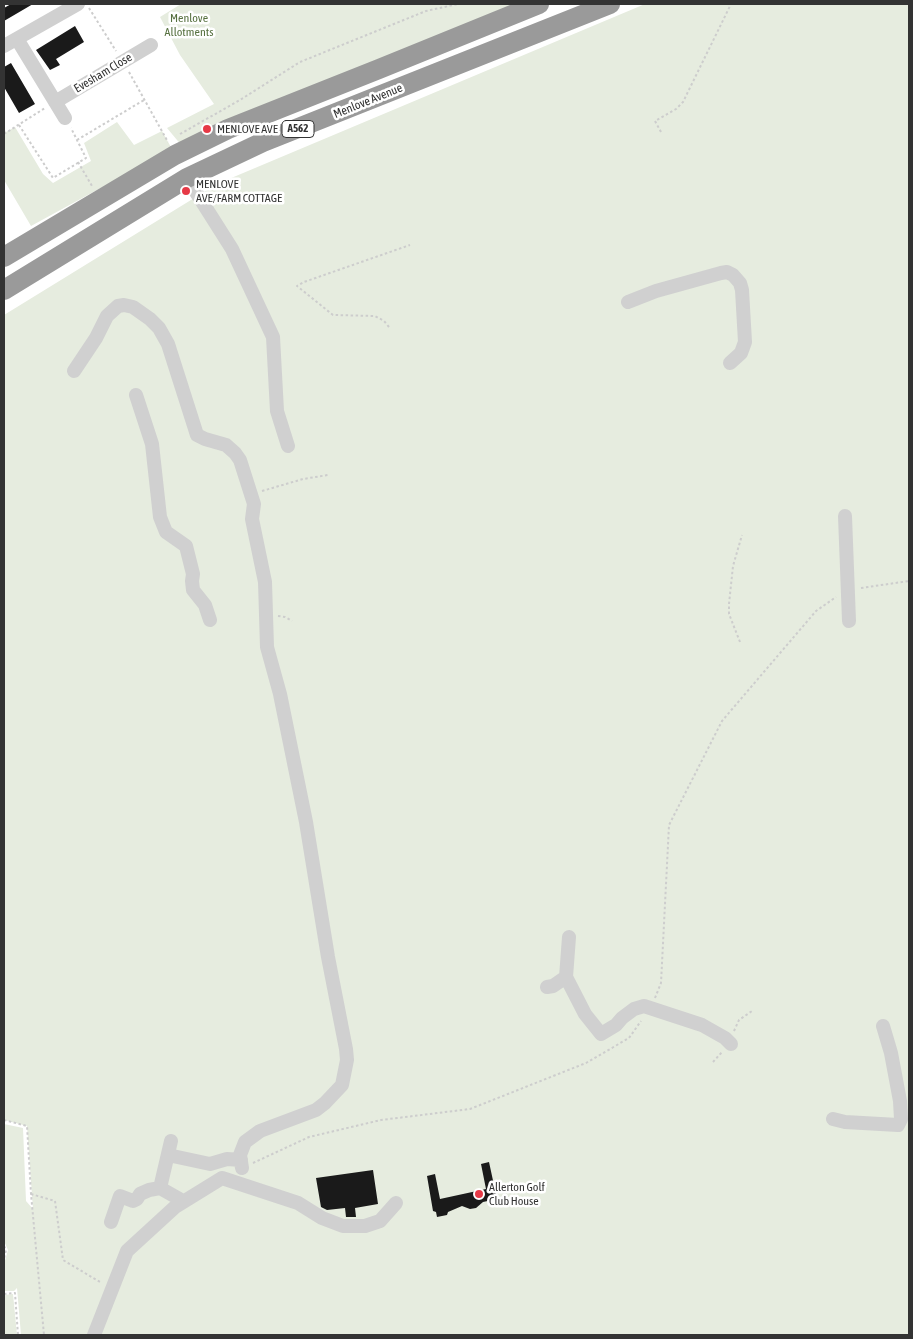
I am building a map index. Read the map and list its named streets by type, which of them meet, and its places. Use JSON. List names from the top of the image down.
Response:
{
  "streets": {
    "highway": ["Menlove Avenue", "A562"],
    "street": ["Evesham Close"]
  },
  "parks": ["Menlove Allotments"],
  "places": ["MENLOVE AVE", "MENLOVE AVE/FARM COTTAGE", "Allerton Golf Club House"]
}
